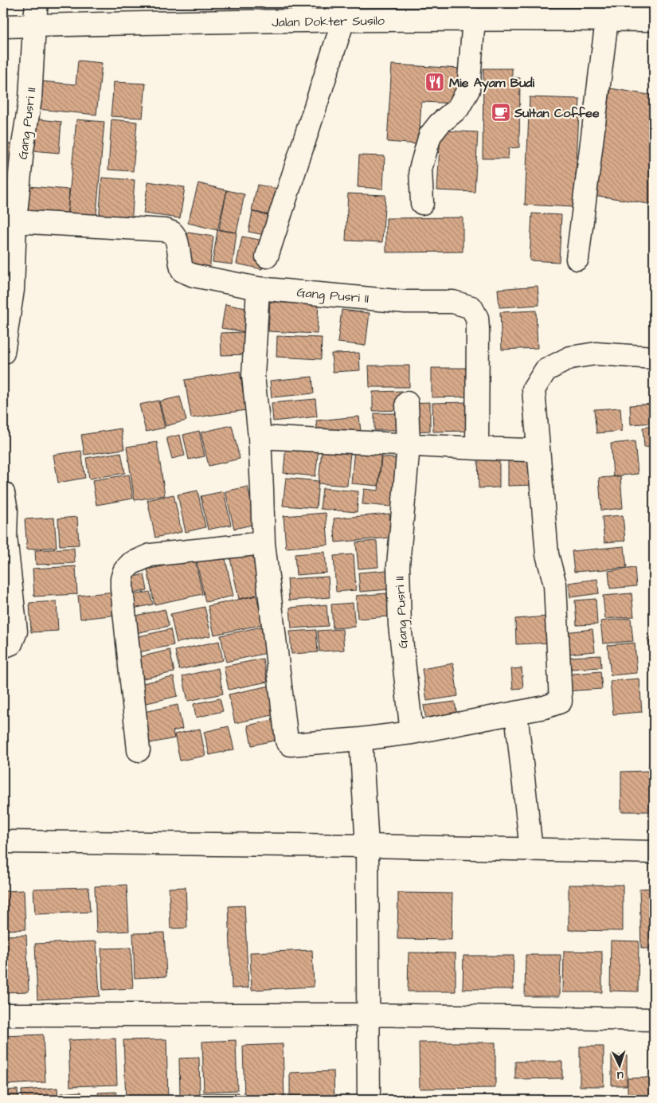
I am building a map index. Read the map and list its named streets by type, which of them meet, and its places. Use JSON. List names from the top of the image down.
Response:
{
  "streets": {
    "street": ["Jalan Dokter Susilo", "Gang Pusri II"]
  },
  "crossings": [
    ["Jalan Dokter Susilo", "Gang Pusri II"]
  ],
  "places": {
    "restaurant": ["Mie Ayam Budi"],
    "cafe": ["Sultan Coffee"]
  },
  "north": "bottom"
}
